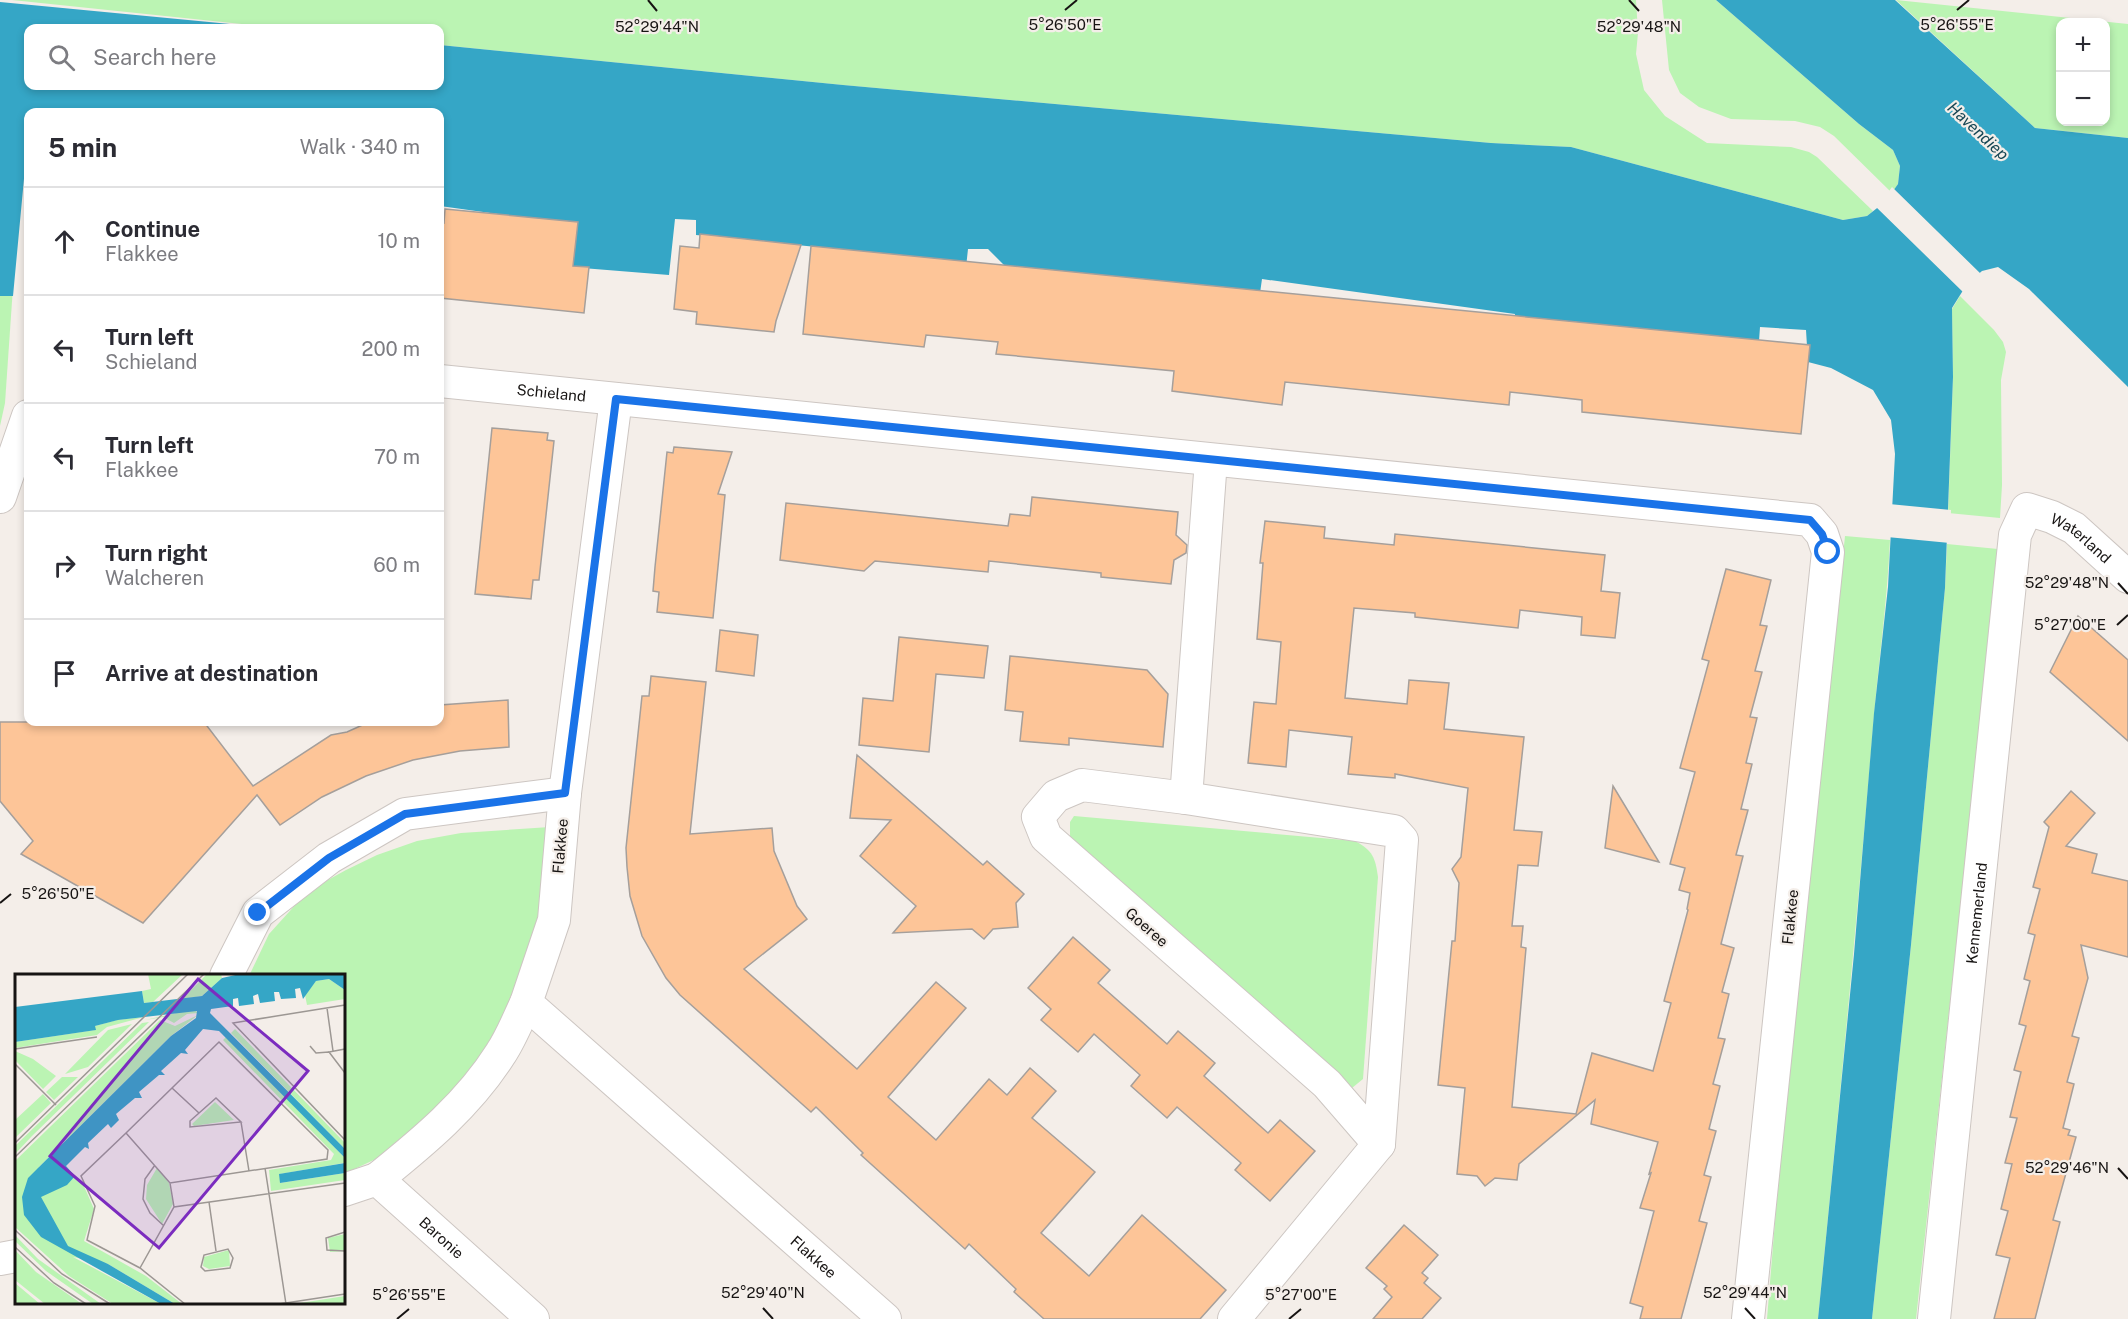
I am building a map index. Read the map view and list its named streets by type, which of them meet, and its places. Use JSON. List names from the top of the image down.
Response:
{
  "streets": {
    "street": [
      "Schieland",
      "Waterland",
      "Flakkee",
      "Kennemerland",
      "Goeree",
      "Baronie"
    ]
  },
  "crossings": [
    ["Schieland", "Flakkee"],
    ["Waterland", "Kennemerland"],
    ["Flakkee", "Baronie"]
  ],
  "water": ["Havendiep"],
  "page": {
    "map_buttons": ["+", "−"],
    "search": "Search here",
    "heading": ["5 min", "Walk · 340 m"],
    "list": [
      ["Continue", "Flakkee", "10 m"],
      ["Turn left", "Schieland", "200 m"],
      ["Turn left", "Flakkee", "70 m"],
      ["Turn right", "Walcheren", "60 m"],
      "Arrive at destination"
    ]
  },
  "coordinates": [
    "5°26'50\"E",
    "5°26'55\"E",
    "52°29'44\"N",
    "52°29'48\"N",
    "5°27'00\"E",
    "52°29'46\"N",
    "52°29'40\"N"
  ]
}
